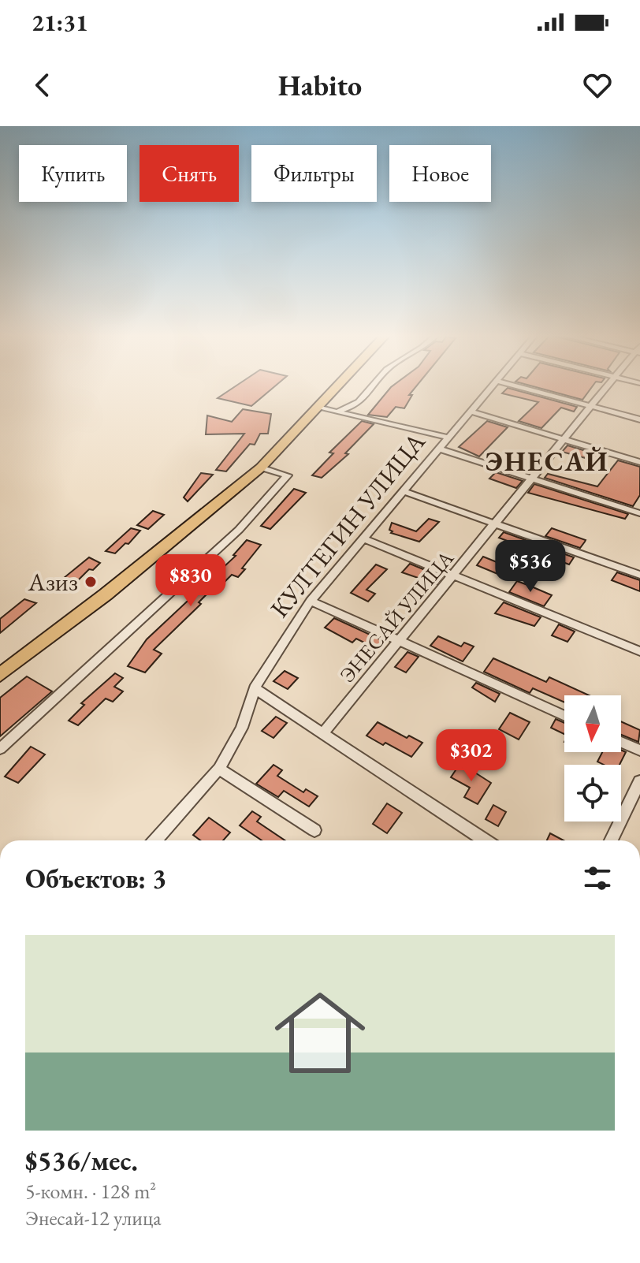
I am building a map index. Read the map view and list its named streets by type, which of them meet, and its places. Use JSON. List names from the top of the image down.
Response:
{
  "streets": {
    "street": ["КУЛТЕГИН УЛИЦА", "ЭНЕСАЙ УЛИЦА"]
  },
  "districts": ["ЭНЕСАЙ"],
  "places": ["Азиз"],
  "north": "bottom",
  "page": {
    "status": "21:31",
    "header": "Habito",
    "chip": [
      "Купить",
      "Снять",
      "Фильтры",
      "Новое"
    ],
    "price": ["$536", "$830", "$302"],
    "heading": "Объектов: 3",
    "list": [
      {
        "name": "$536/мес.",
        "note": "5-комн. · 128 m² · Энесай-12 улица"
      }
    ]
  }
}
